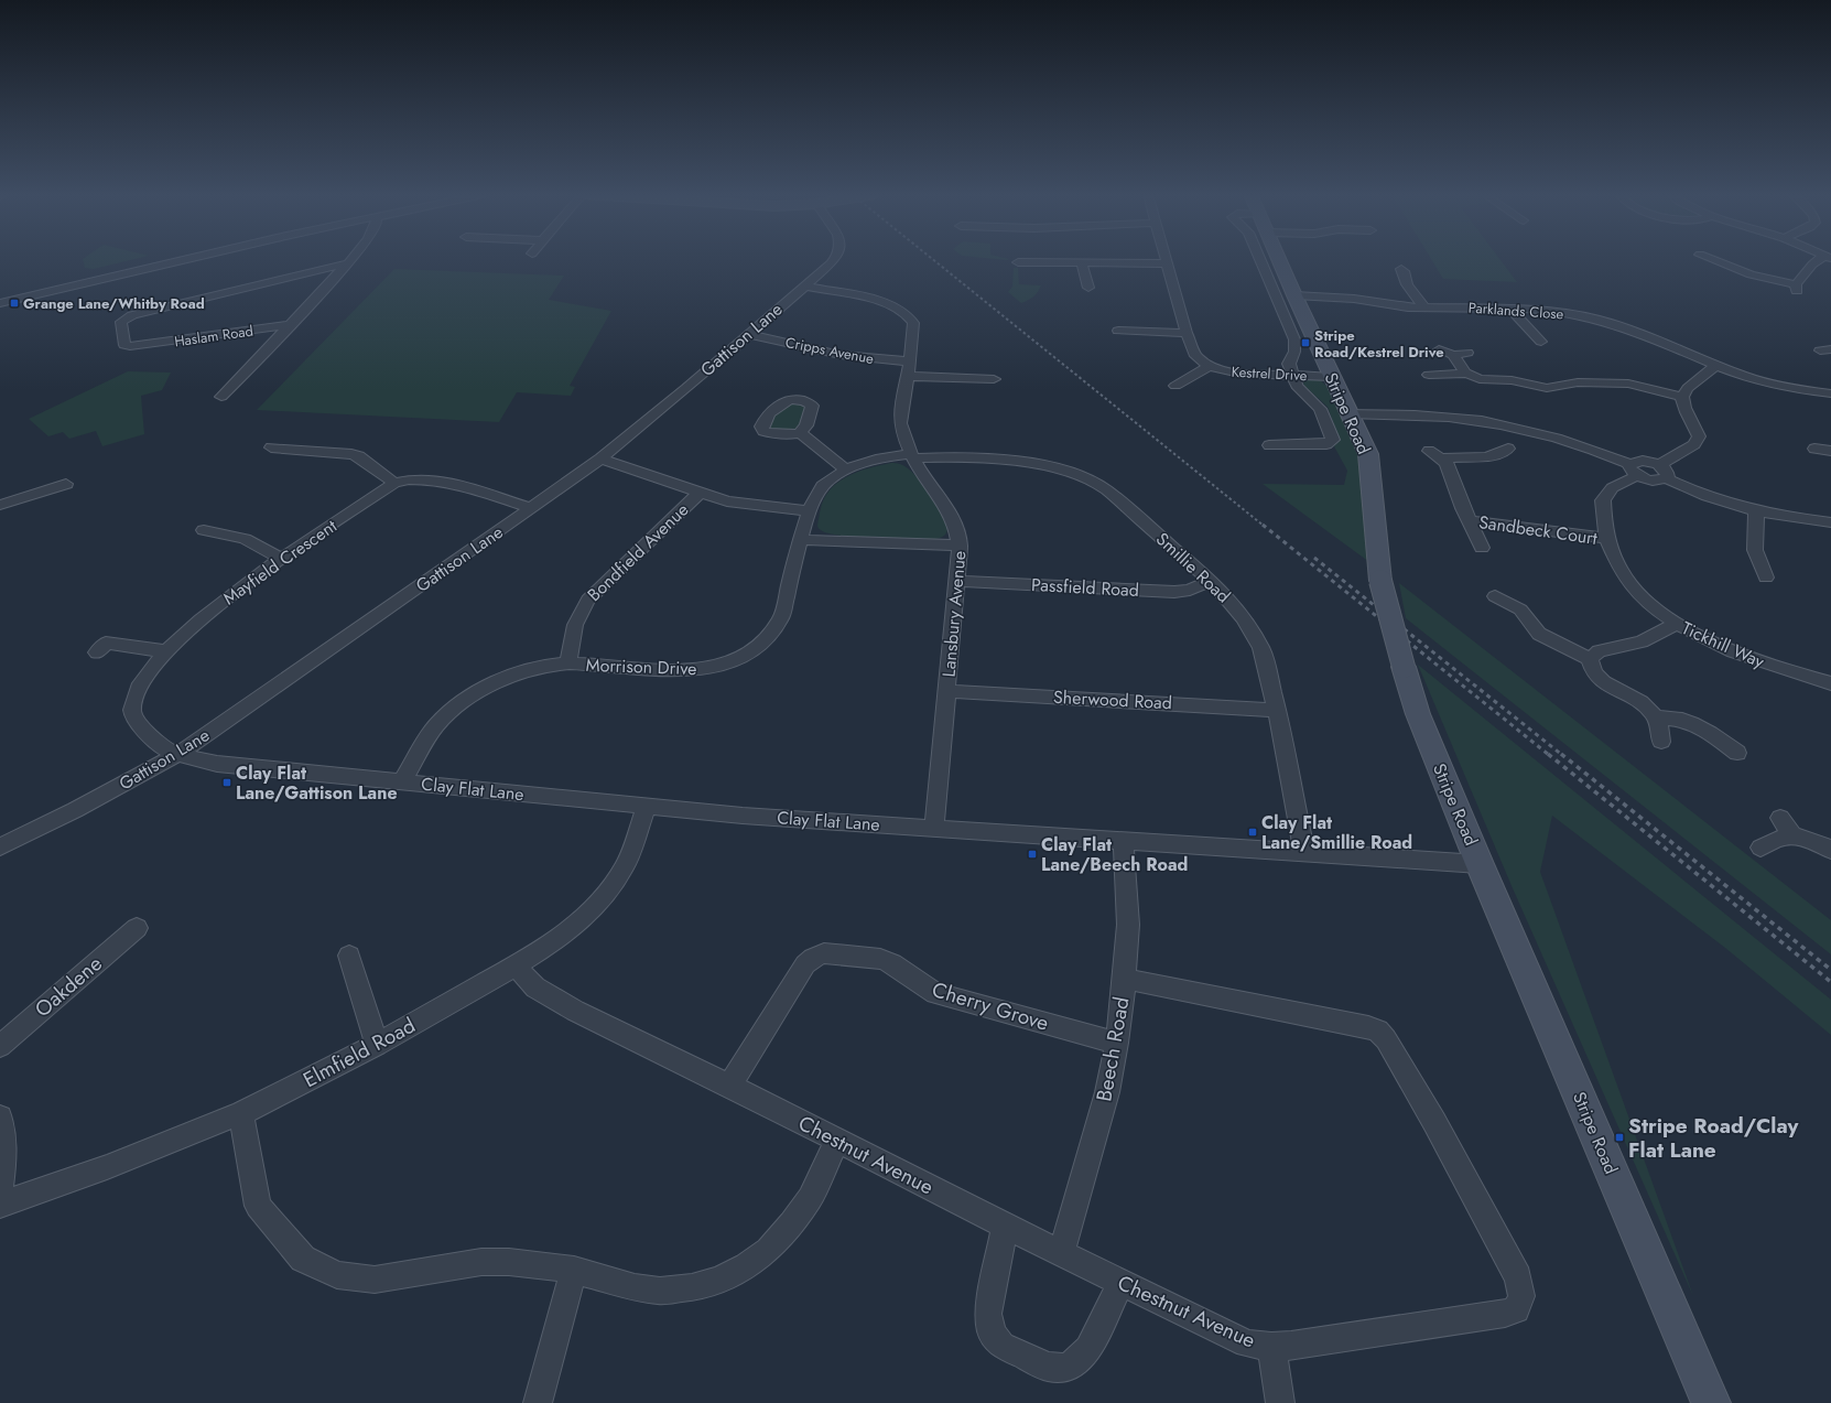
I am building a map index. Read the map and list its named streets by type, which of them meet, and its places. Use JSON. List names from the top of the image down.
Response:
{
  "streets": {
    "main road": ["Stripe Road"],
    "street": [
      "Parklands Close",
      "Haslam Road",
      "Gattison Lane",
      "Cripps Avenue",
      "Kestrel Drive",
      "Sandbeck Court",
      "Bondfield Avenue",
      "Mayfield Crescent",
      "Smillie Road",
      "Passfield Road",
      "Lansbury Avenue",
      "Tickhill Way",
      "Morrison Drive",
      "Sherwood Road",
      "Clay Flat Lane",
      "Oakdene",
      "Cherry Grove",
      "Beech Road",
      "Elmfield Road",
      "Chestnut Avenue"
    ]
  },
  "crossings": [
    ["Parklands Close", "Stripe Road"],
    ["Gattison Lane", "Cripps Avenue"],
    ["Gattison Lane", "Mayfield Crescent"],
    ["Gattison Lane", "Lansbury Avenue"],
    ["Gattison Lane", "Clay Flat Lane"],
    ["Cripps Avenue", "Lansbury Avenue"],
    ["Kestrel Drive", "Stripe Road"],
    ["Stripe Road", "Clay Flat Lane"],
    ["Sandbeck Court", "Tickhill Way"],
    ["Bondfield Avenue", "Morrison Drive"],
    ["Mayfield Crescent", "Clay Flat Lane"],
    ["Smillie Road", "Passfield Road"],
    ["Smillie Road", "Lansbury Avenue"],
    ["Smillie Road", "Morrison Drive"],
    ["Smillie Road", "Sherwood Road"],
    ["Smillie Road", "Clay Flat Lane"],
    ["Passfield Road", "Lansbury Avenue"],
    ["Lansbury Avenue", "Morrison Drive"],
    ["Lansbury Avenue", "Sherwood Road"],
    ["Lansbury Avenue", "Clay Flat Lane"],
    ["Morrison Drive", "Clay Flat Lane"],
    ["Clay Flat Lane", "Beech Road"],
    ["Clay Flat Lane", "Elmfield Road"],
    ["Cherry Grove", "Beech Road"],
    ["Cherry Grove", "Chestnut Avenue"],
    ["Beech Road", "Chestnut Avenue"],
    ["Elmfield Road", "Chestnut Avenue"]
  ],
  "places": {
    "transit": [
      "Grange Lane/Whitby Road",
      "Stripe Road/Kestrel Drive",
      "Clay Flat Lane/Gattison Lane",
      "Clay Flat Lane/Smillie Road",
      "Clay Flat Lane/Beech Road",
      "Stripe Road/Clay Flat Lane"
    ]
  }
}
